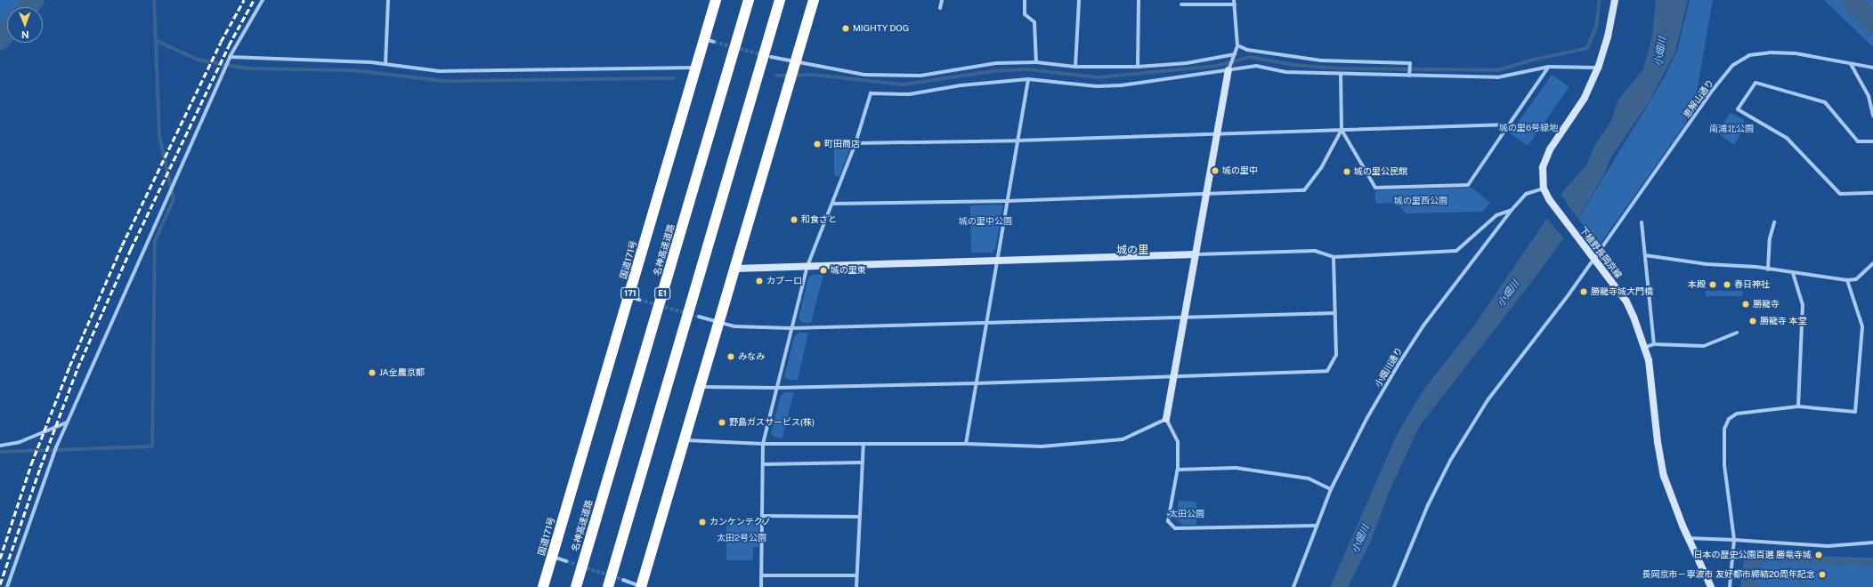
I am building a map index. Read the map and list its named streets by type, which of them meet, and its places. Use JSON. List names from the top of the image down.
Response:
{
  "streets": {
    "highway": [
      "名神高速道路",
      "国道171号",
      "171",
      "E1"
    ],
    "street": ["恵解山通り", "下植野長岡京線", "小畑川通り"]
  },
  "crossings": [
    ["恵解山通り", "下植野長岡京線"],
    ["下植野長岡京線", "小畑川通り"]
  ],
  "districts": ["城の里"],
  "water": ["小畑川"],
  "parks": [
    "城の里6号緑地",
    "南浦北公園",
    "城の里西公園",
    "城の里中公園",
    "太田公園",
    "太田2号公園"
  ],
  "places": [
    "MIGHTY DOG",
    "町田商店",
    "城の里中",
    "城の里公民館",
    "和食さと",
    "城の里東",
    "カブーロ",
    "本殿",
    "春日神社",
    "勝龍寺城大門橋",
    "勝龍寺",
    "勝龍寺 本堂",
    "みなみ",
    "JA全農京都",
    "野島ガスサービス(株)",
    "カンケンテクノ",
    "日本の歴史公園百選 勝竜寺城",
    "長岡京市－寧波市 友好都市締結20周年記念"
  ],
  "north": "bottom"
}
